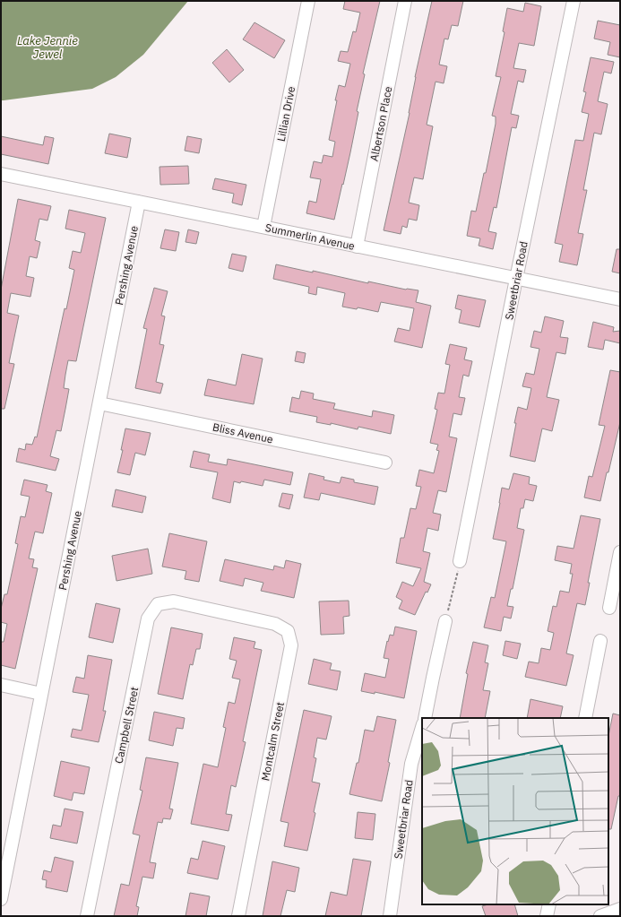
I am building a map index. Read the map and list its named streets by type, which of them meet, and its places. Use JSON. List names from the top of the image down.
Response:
{
  "streets": {
    "street": [
      "Lillian Drive",
      "Albertson Place",
      "Summerlin Avenue",
      "Pershing Avenue",
      "Sweetbriar Road",
      "Bliss Avenue",
      "Campbell Street",
      "Montcalm Street"
    ]
  },
  "crossings": [
    ["Lillian Drive", "Summerlin Avenue"],
    ["Albertson Place", "Summerlin Avenue"],
    ["Summerlin Avenue", "Pershing Avenue"],
    ["Summerlin Avenue", "Sweetbriar Road"],
    ["Pershing Avenue", "Bliss Avenue"],
    ["Campbell Street", "Montcalm Street"]
  ],
  "water": ["Lake Jennie Jewel"]
}
